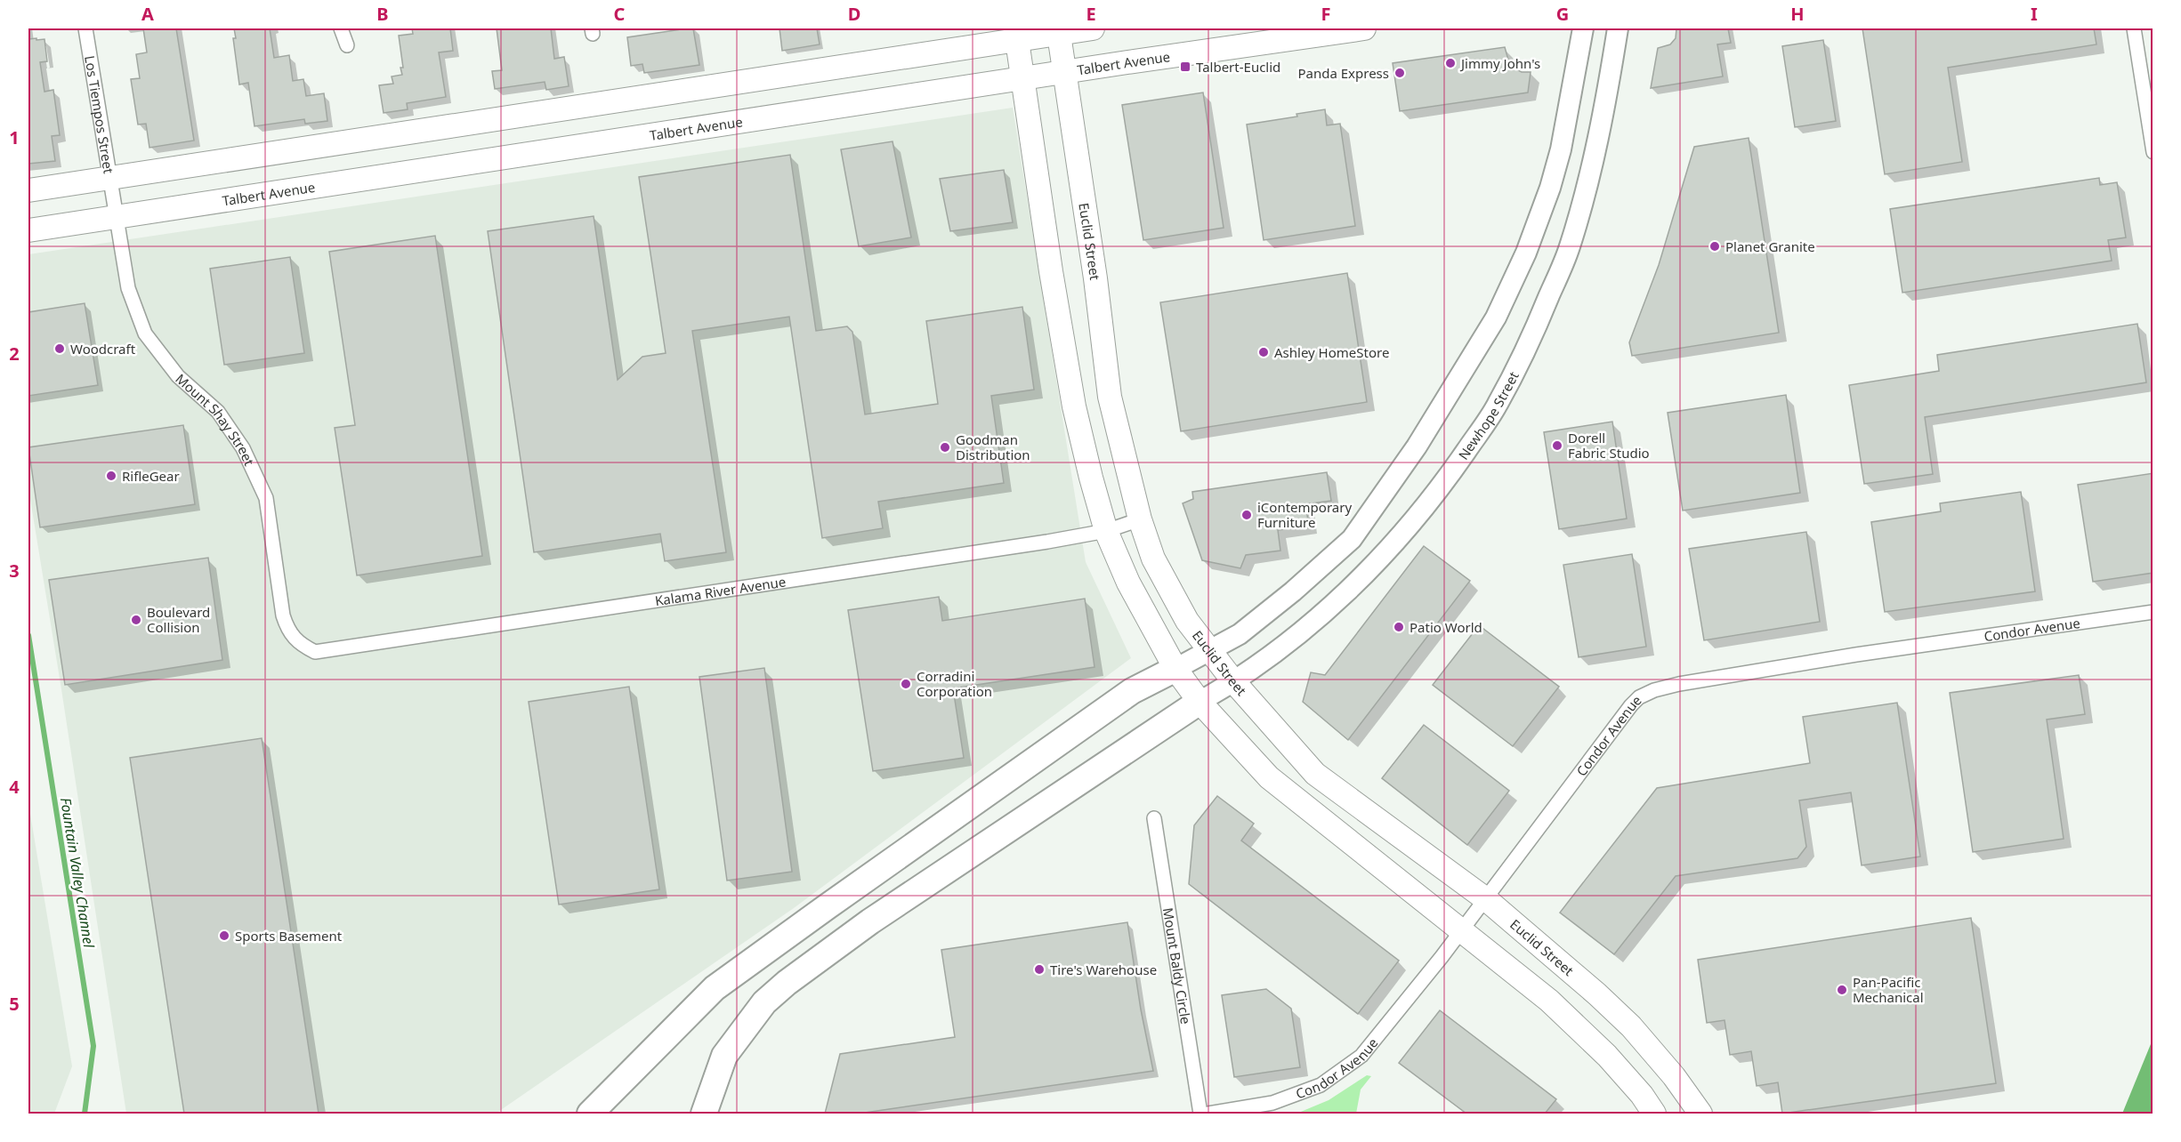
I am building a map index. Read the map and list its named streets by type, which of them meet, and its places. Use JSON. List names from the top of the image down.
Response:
{
  "streets": {
    "main road": ["Talbert Avenue", "Euclid Street"],
    "street": [
      "Los Tiempos Street",
      "Newhope Street",
      "Mount Shay Street",
      "Kalama River Avenue",
      "Condor Avenue",
      "Mount Baldy Circle"
    ]
  },
  "crossings": [
    ["Talbert Avenue", "Los Tiempos Street"],
    ["Talbert Avenue", "Euclid Street"],
    ["Talbert Avenue", "Mount Shay Street"],
    ["Los Tiempos Street", "Mount Shay Street"],
    ["Euclid Street", "Newhope Street"],
    ["Euclid Street", "Kalama River Avenue"],
    ["Euclid Street", "Condor Avenue"],
    ["Mount Shay Street", "Kalama River Avenue"]
  ],
  "water": ["Fountain Valley Channel"],
  "places": {
    "other": [
      "Jimmy John's",
      "Panda Express",
      "Planet Granite",
      "Woodcraft",
      "Ashley HomeStore",
      "Dorell Fabric Studio",
      "Goodman Distribution",
      "RifleGear",
      "iContemporary Furniture",
      "Boulevard Collision",
      "Patio World",
      "Corradini Corporation",
      "Sports Basement",
      "Tire's Warehouse",
      "Pan-Pacific Mechanical"
    ],
    "transit": ["Talbert-Euclid"]
  },
  "grid": {
    "columns": [
      "A",
      "B",
      "C",
      "D",
      "E",
      "F",
      "G",
      "H",
      "I"
    ],
    "rows": [
      "1",
      "2",
      "3",
      "4",
      "5"
    ]
  }
}
